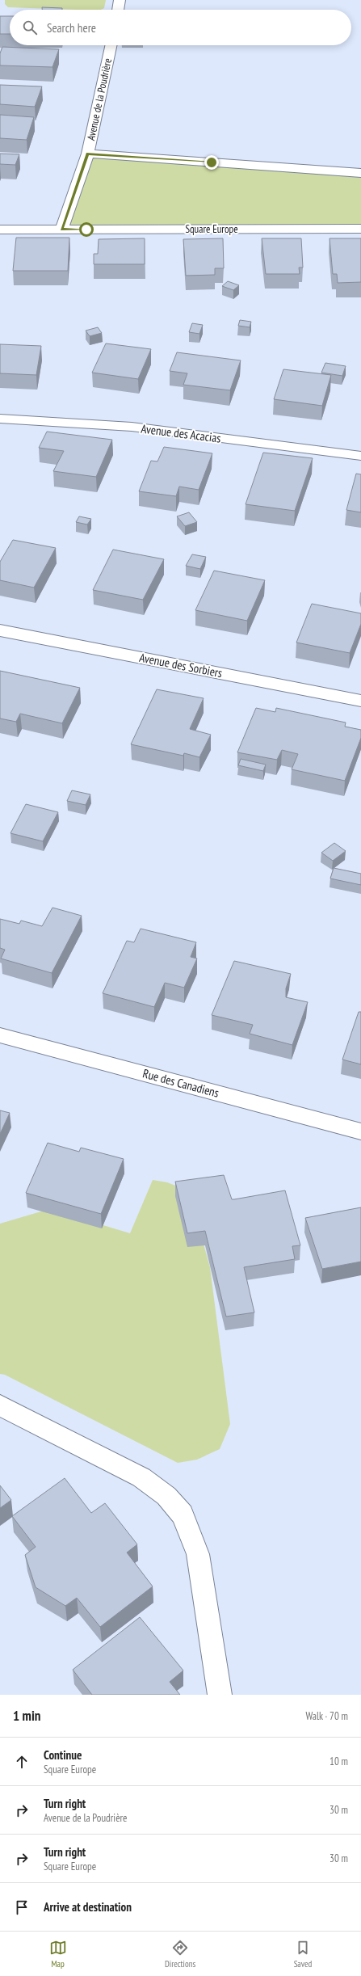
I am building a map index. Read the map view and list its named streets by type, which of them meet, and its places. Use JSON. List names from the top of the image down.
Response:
{
  "streets": {
    "street": [
      "Avenue de la Poudrière",
      "Square Europe",
      "Avenue des Acacias",
      "Avenue des Sorbiers",
      "Rue des Canadiens"
    ]
  },
  "crossings": [
    ["Avenue de la Poudrière", "Square Europe"]
  ],
  "page": {
    "search": "Search here",
    "heading": ["1 min", "Walk · 70 m"],
    "list": [
      ["Continue", "Square Europe", "10 m"],
      ["Turn right", "Avenue de la Poudrière", "30 m"],
      ["Turn right", "Square Europe", "30 m"],
      "Arrive at destination"
    ],
    "nav": ["Map", "Directions", "Saved"]
  }
}
